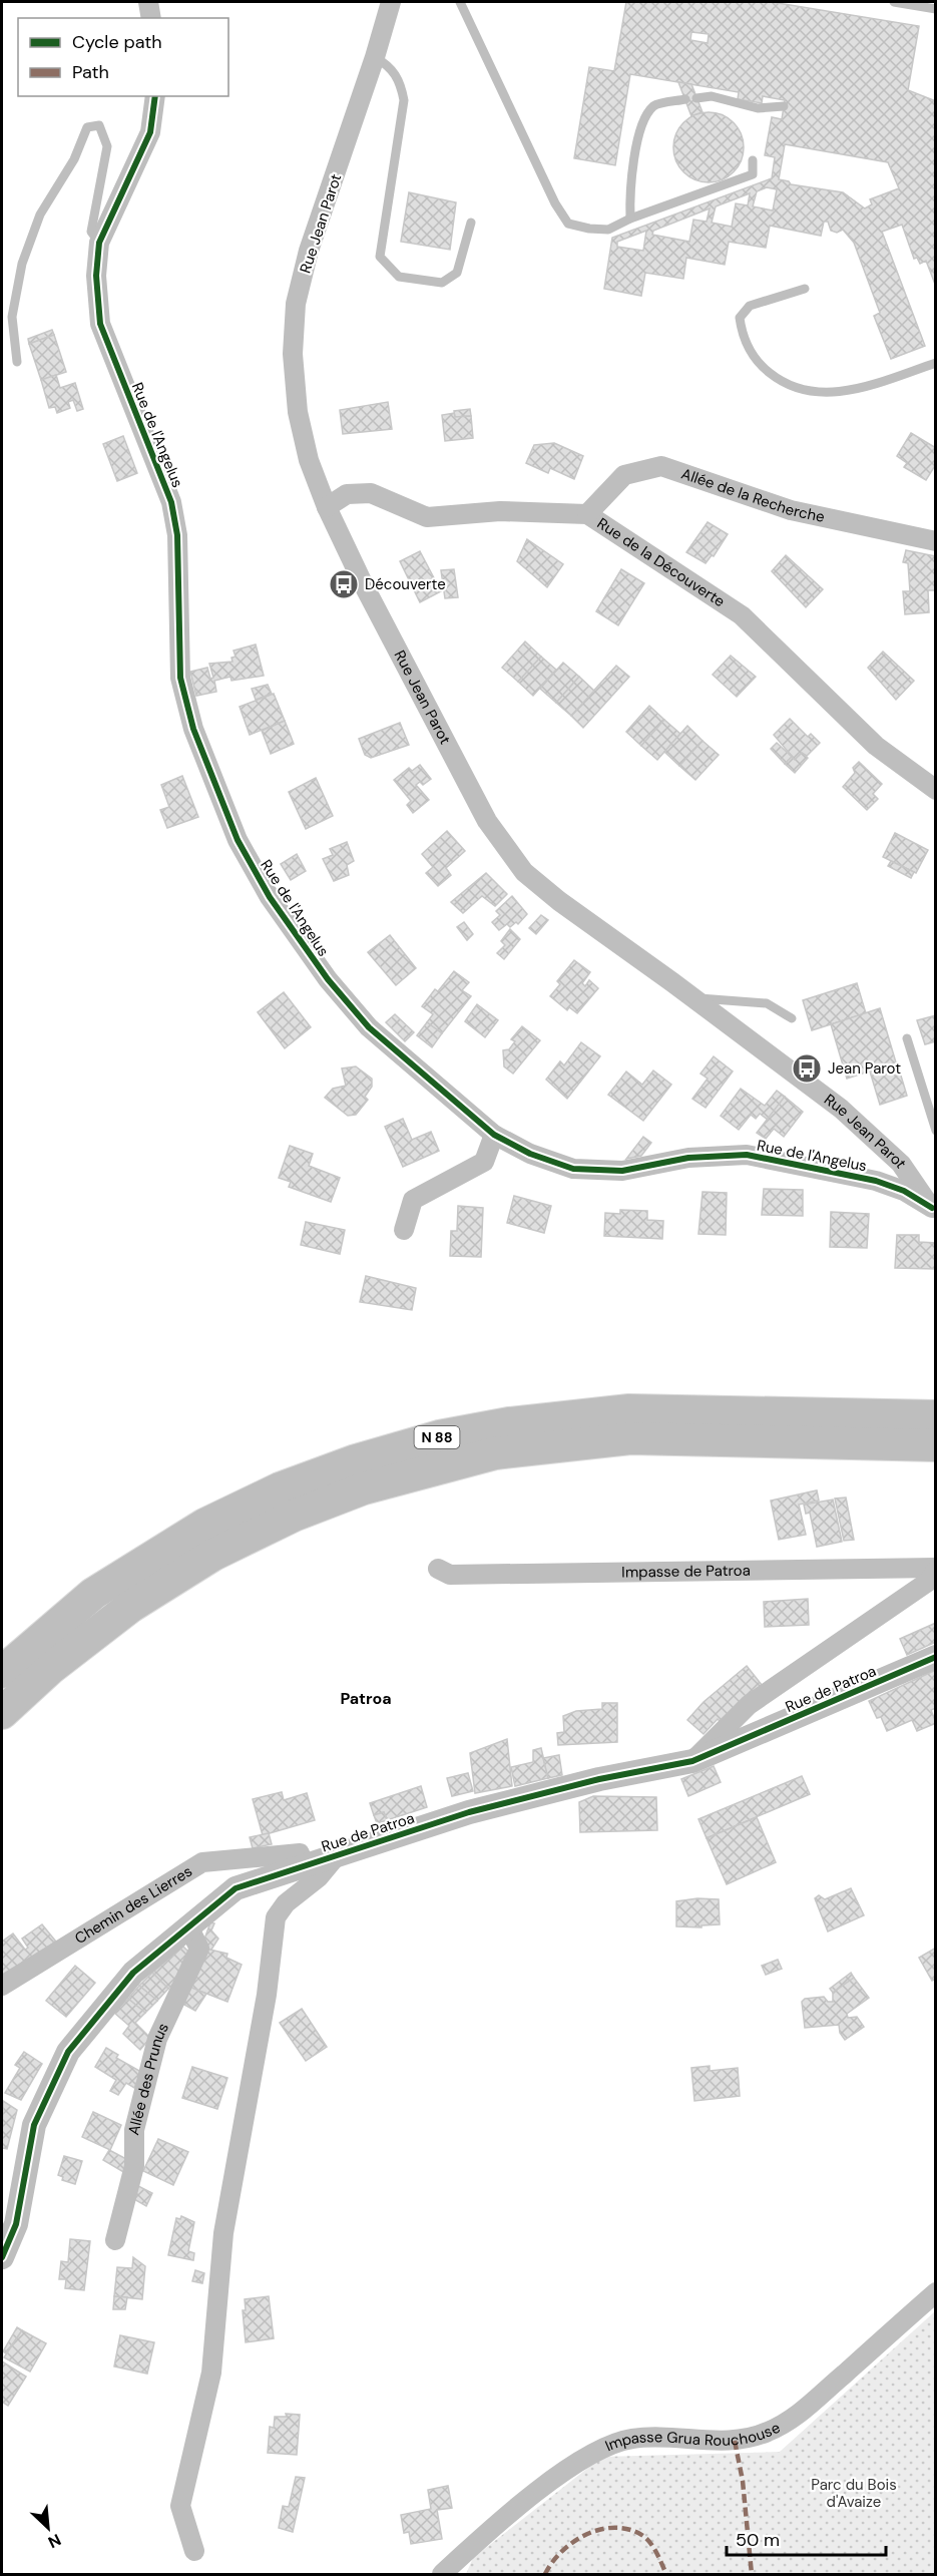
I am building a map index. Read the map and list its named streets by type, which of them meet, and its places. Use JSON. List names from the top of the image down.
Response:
{
  "streets": {
    "highway": ["N 88"],
    "street": [
      "Rue Jean Parot",
      "Rue de l'Angelus",
      "Allée de la Recherche",
      "Rue de la Découverte",
      "Impasse de Patroa",
      "Rue de Patroa",
      "Chemin des Lierres",
      "Allée des Prunus",
      "Impasse Grua Rouchouse"
    ]
  },
  "crossings": [
    ["Rue Jean Parot", "Rue de l'Angelus"],
    ["Rue Jean Parot", "Rue de la Découverte"],
    ["Allée de la Recherche", "Rue de la Découverte"],
    ["Impasse de Patroa", "Rue de Patroa"],
    ["Rue de Patroa", "Chemin des Lierres"],
    ["Rue de Patroa", "Allée des Prunus"]
  ],
  "districts": ["Patroa"],
  "parks": ["Parc du Bois d'Avaize"],
  "places": {
    "bus stop": ["Découverte", "Jean Parot"]
  },
  "legend": ["Cycle path", "Path"],
  "scale_bar": "50 m",
  "north": "bottom right"
}
